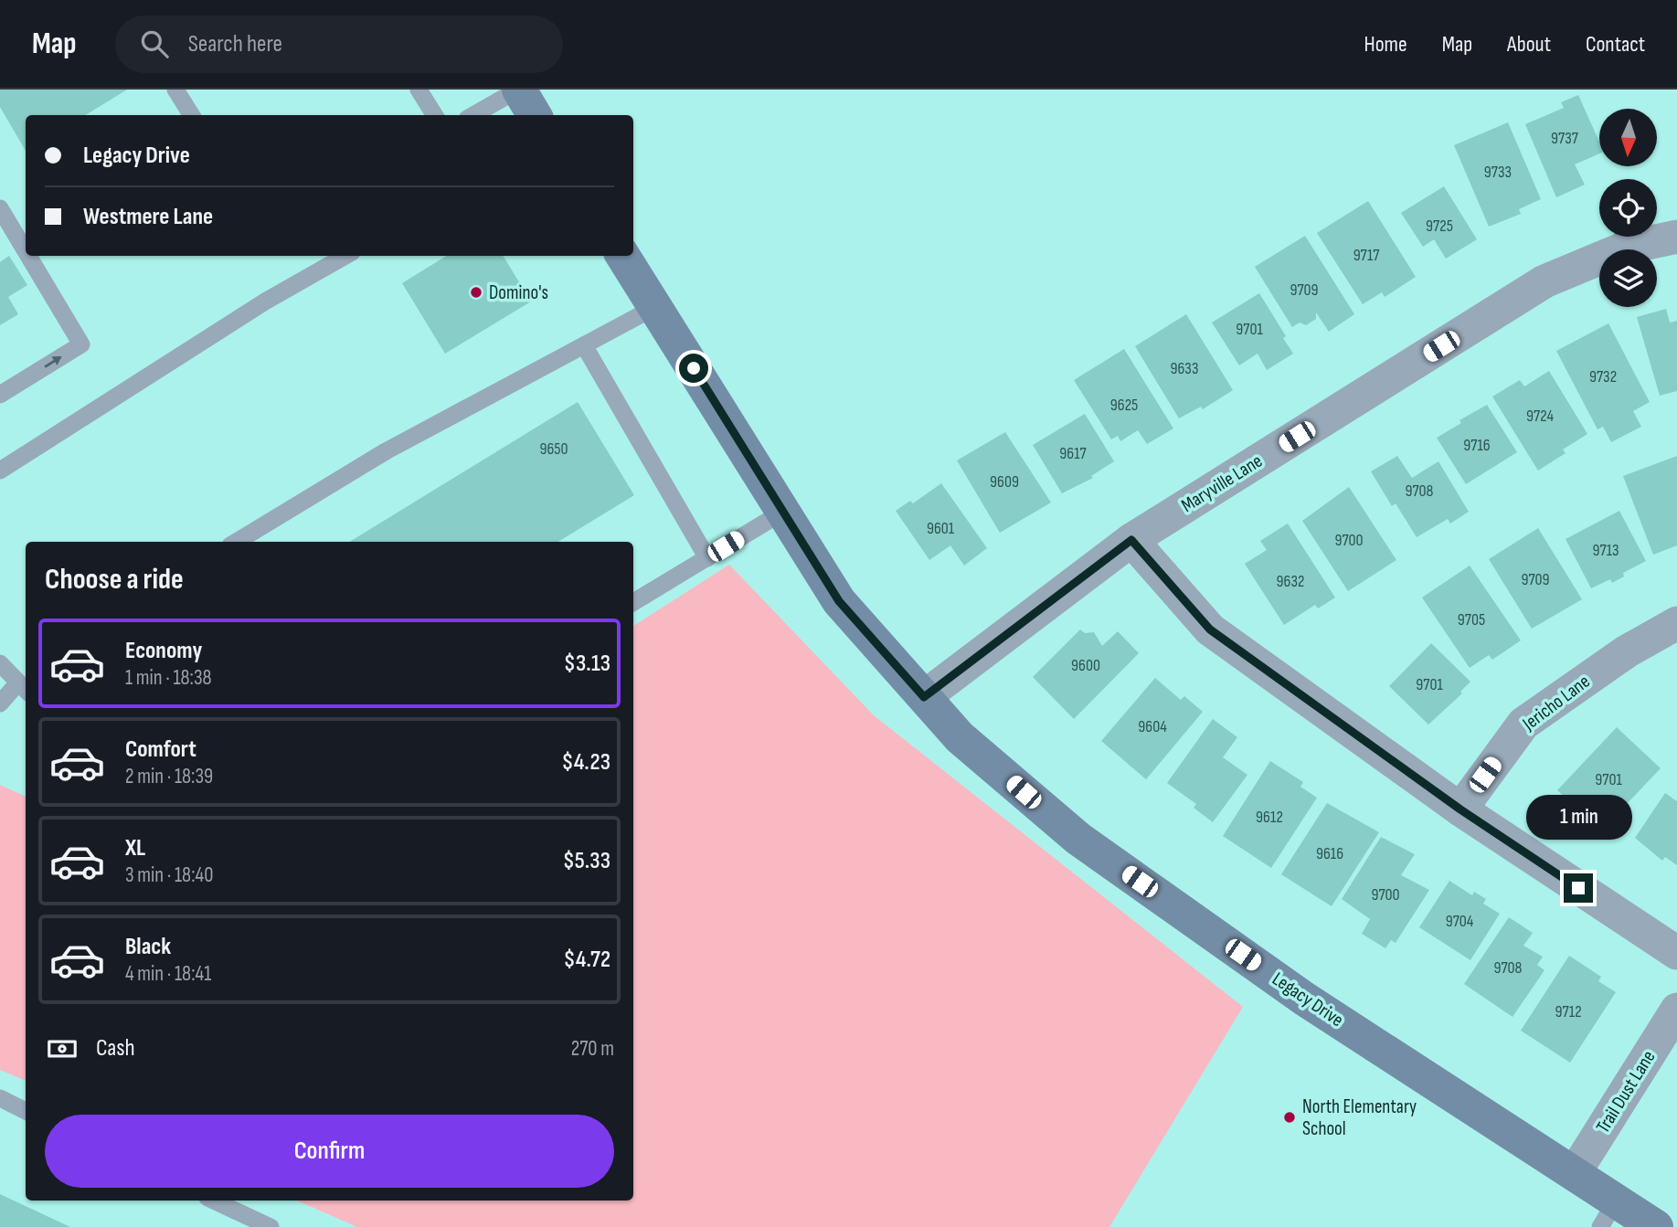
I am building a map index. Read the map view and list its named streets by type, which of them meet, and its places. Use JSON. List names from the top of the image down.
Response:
{
  "streets": {
    "street": [
      "Maryville Lane",
      "Jericho Lane",
      "Legacy Drive",
      "Trail Dust Lane"
    ]
  },
  "crossings": [
    ["Maryville Lane", "Legacy Drive"],
    ["Legacy Drive", "Trail Dust Lane"]
  ],
  "places": ["Domino's", "North Elementary School"],
  "house_numbers": [
    "9737",
    "9733",
    "9725",
    "9717",
    "9709",
    "9701",
    "9633",
    "9732",
    "9625",
    "9724",
    "9716",
    "9650",
    "9617",
    "9609",
    "9708",
    "9601",
    "9700",
    "9713",
    "9709",
    "9632",
    "9705",
    "9600",
    "9701",
    "9604",
    "9701",
    "9612",
    "9616",
    "9700",
    "9704",
    "9708",
    "9712"
  ],
  "north": "bottom",
  "page": {
    "header": "Map",
    "search": "Search here",
    "nav": [
      "Home",
      "Map",
      "About",
      "Contact"
    ],
    "banner": ["Legacy Drive", "Westmere Lane"],
    "heading": "Choose a ride",
    "list": [
      {
        "name": "Economy",
        "note": "1 min · 18:38",
        "value": "$3.13"
      },
      {
        "name": "Comfort",
        "note": "2 min · 18:39",
        "value": "$4.23"
      },
      {
        "name": "XL",
        "note": "3 min · 18:40",
        "value": "$5.33"
      },
      {
        "name": "Black",
        "note": "4 min · 18:41",
        "value": "$4.72"
      }
    ],
    "bubble": "1 min",
    "pay": ["Cash", "270 m"],
    "buttons": "Confirm"
  }
}
